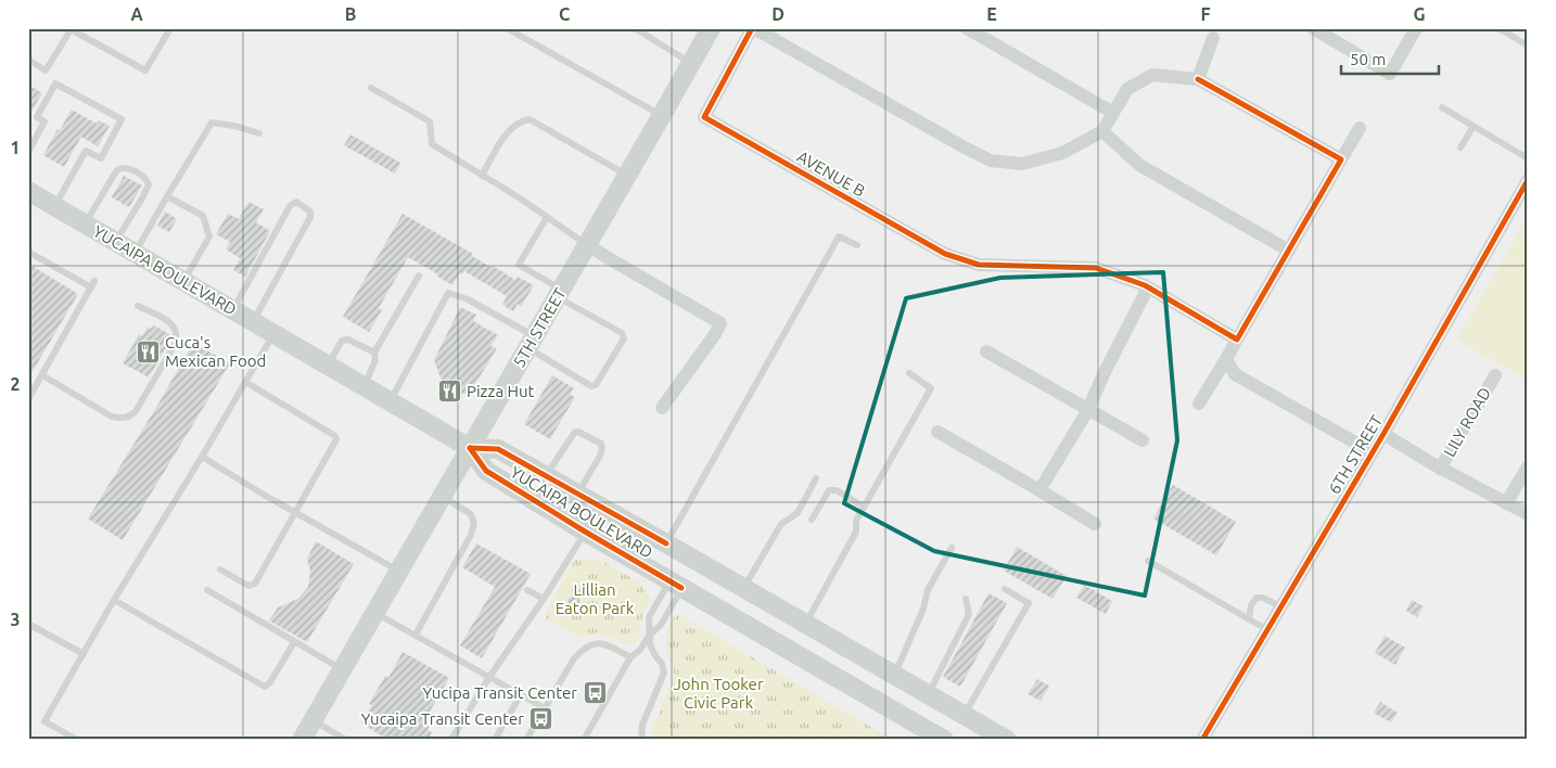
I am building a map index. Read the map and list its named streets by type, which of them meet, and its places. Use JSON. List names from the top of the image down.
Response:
{
  "streets": {
    "main road": ["YUCAIPA BOULEVARD", "5TH STREET"],
    "street": ["AVENUE B", "LILY ROAD", "6TH STREET"]
  },
  "crossings": [
    ["YUCAIPA BOULEVARD", "5TH STREET"],
    ["LILY ROAD", "6TH STREET"]
  ],
  "parks": ["Lillian Eaton Park", "John Tooker Civic Park"],
  "places": {
    "restaurant": ["Cuca's Mexican Food", "Pizza Hut"],
    "bus stop": ["Yucipa Transit Center", "Yucaipa Transit Center"]
  },
  "scale_bar": "50 m",
  "grid": {
    "columns": [
      "A",
      "B",
      "C",
      "D",
      "E",
      "F",
      "G"
    ],
    "rows": ["1", "2", "3"]
  }
}
